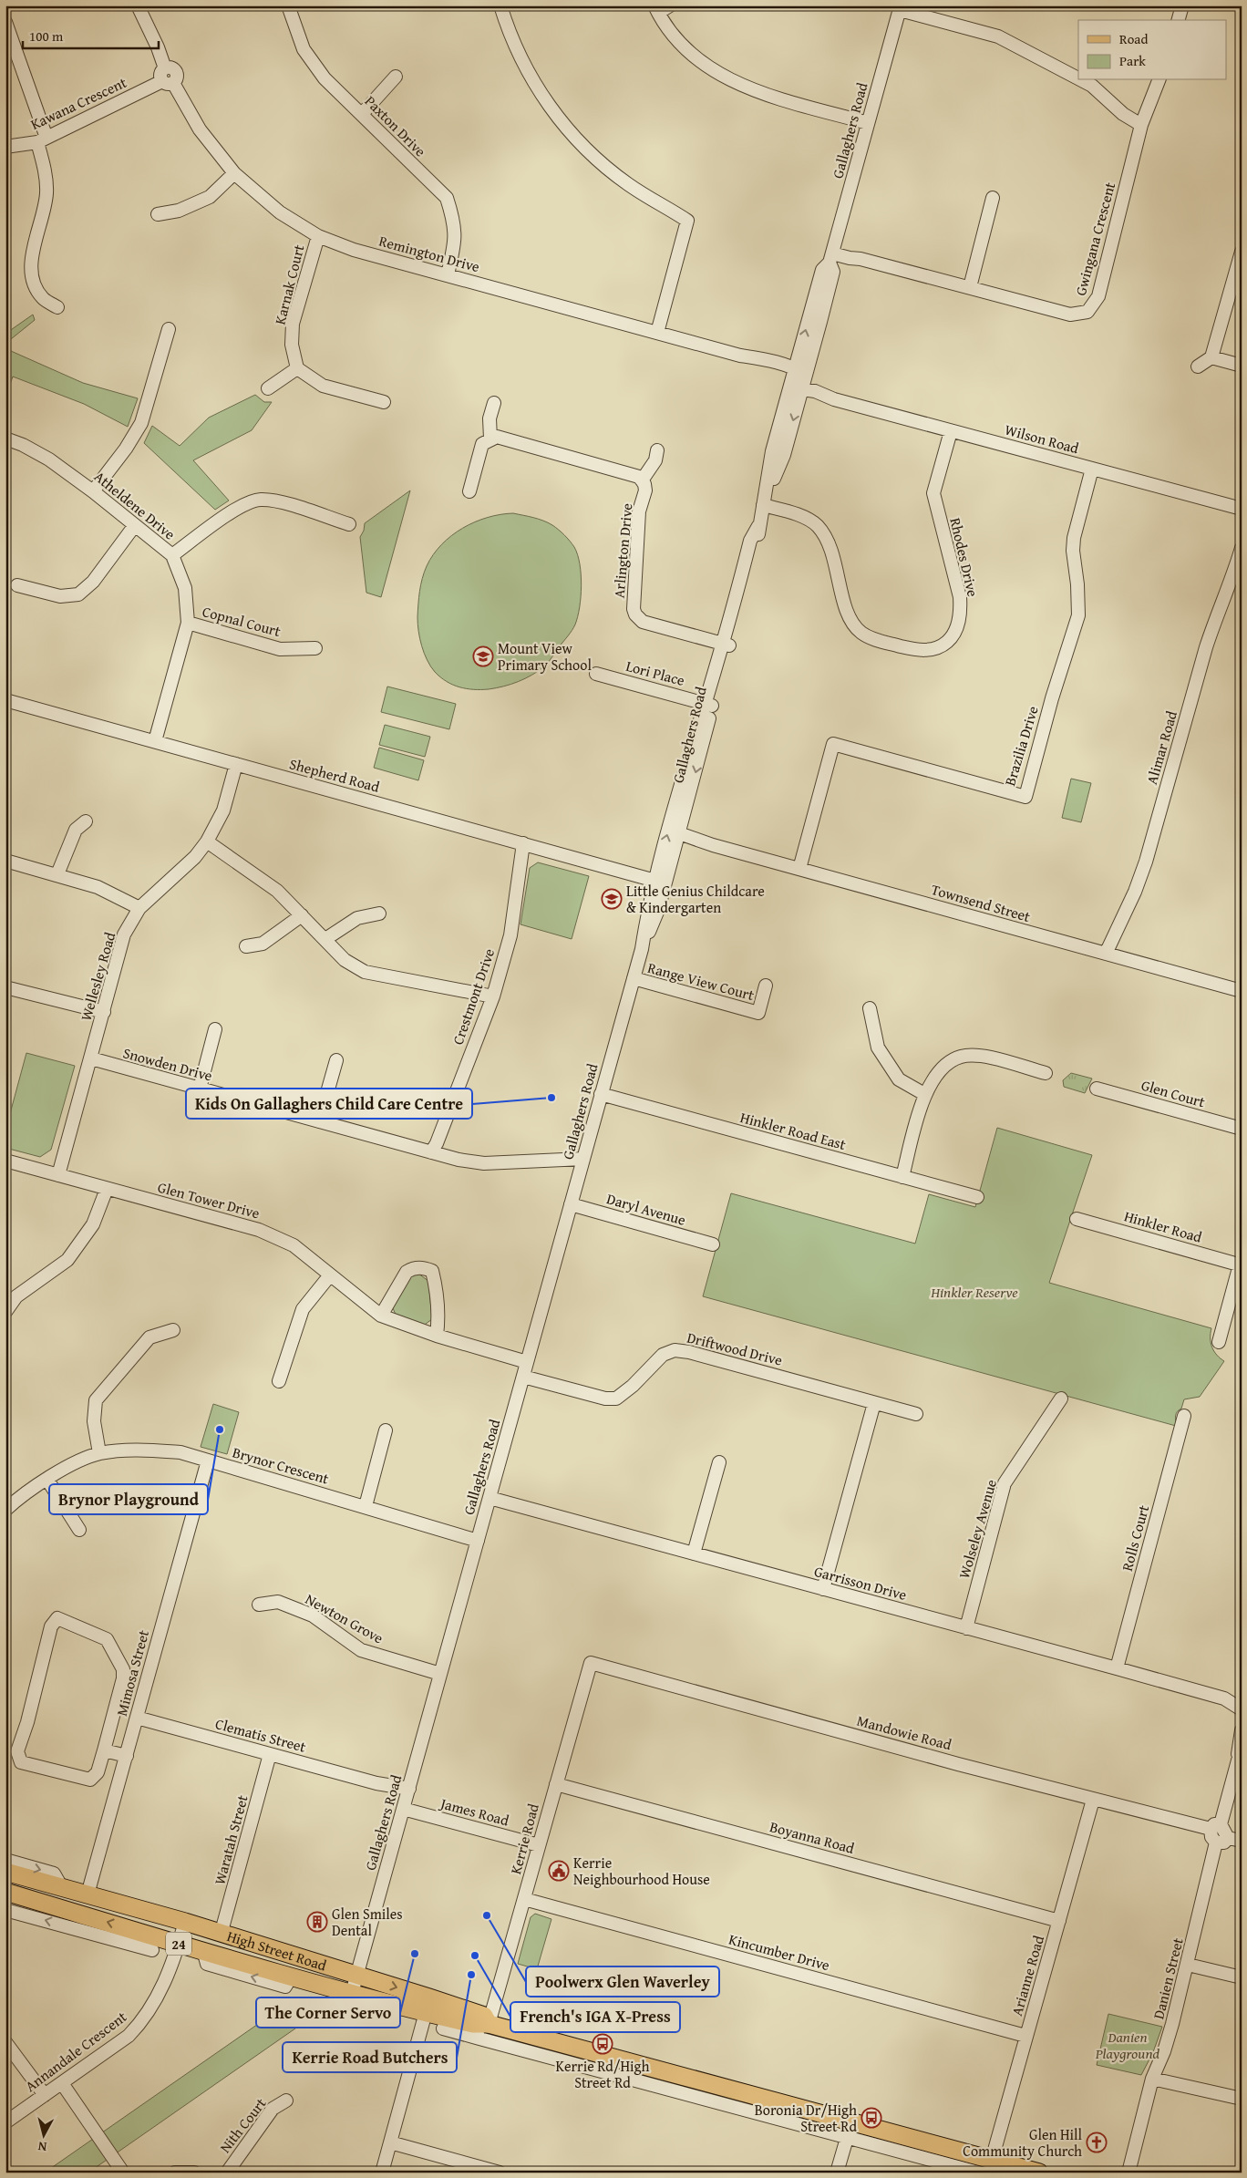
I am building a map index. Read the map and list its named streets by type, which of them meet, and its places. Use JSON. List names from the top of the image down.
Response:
{
  "streets": {
    "main road": ["24", "High Street Road"],
    "street": [
      "Kawana Crescent",
      "Paxton Drive",
      "Gallaghers Road",
      "Gwingana Crescent",
      "Remington Drive",
      "Karnak Court",
      "Wilson Road",
      "Atheldene Drive",
      "Arlington Drive",
      "Rhodes Drive",
      "Copnal Court",
      "Lori Place",
      "Brazilia Drive",
      "Alimar Road",
      "Shepherd Road",
      "Townsend Street",
      "Wellesley Road",
      "Range View Court",
      "Crestmont Drive",
      "Snowden Drive",
      "Glen Court",
      "Hinkler Road East",
      "Glen Tower Drive",
      "Daryl Avenue",
      "Hinkler Road",
      "Driftwood Drive",
      "Brynor Crescent",
      "Wolseley Avenue",
      "Rolls Court",
      "Garrisson Drive",
      "Newton Grove",
      "Mimosa Street",
      "Mandowie Road",
      "Clematis Street",
      "James Road",
      "Boyanna Road",
      "Kerrie Road",
      "Waratah Street",
      "Kincumber Drive",
      "Arianne Road",
      "Danien Street",
      "Annandale Crescent",
      "Nith Court"
    ]
  },
  "crossings": [
    ["Kawana Crescent", "Remington Drive"],
    ["Paxton Drive", "Remington Drive"],
    ["Gallaghers Road", "Gwingana Crescent"],
    ["Gallaghers Road", "Remington Drive"],
    ["Gallaghers Road", "Wilson Road"],
    ["Gallaghers Road", "Arlington Drive"],
    ["Gallaghers Road", "Rhodes Drive"],
    ["Gallaghers Road", "Lori Place"],
    ["Gallaghers Road", "Shepherd Road"],
    ["Gallaghers Road", "Townsend Street"],
    ["Gallaghers Road", "Range View Court"],
    ["Gallaghers Road", "Snowden Drive"],
    ["Gallaghers Road", "Hinkler Road East"],
    ["Gallaghers Road", "Glen Tower Drive"],
    ["Gallaghers Road", "Daryl Avenue"],
    ["Gallaghers Road", "Driftwood Drive"],
    ["Gallaghers Road", "Brynor Crescent"],
    ["Gallaghers Road", "Garrisson Drive"],
    ["Gallaghers Road", "Newton Grove"],
    ["Gallaghers Road", "Clematis Street"],
    ["Gallaghers Road", "James Road"],
    ["Gallaghers Road", "High Street Road"],
    ["Remington Drive", "Karnak Court"],
    ["Remington Drive", "Wilson Road"],
    ["Wilson Road", "Rhodes Drive"],
    ["Wilson Road", "Brazilia Drive"],
    ["Atheldene Drive", "Copnal Court"],
    ["Atheldene Drive", "Shepherd Road"],
    ["Brazilia Drive", "Townsend Street"],
    ["Alimar Road", "Townsend Street"],
    ["Shepherd Road", "Wellesley Road"],
    ["Shepherd Road", "Crestmont Drive"],
    ["Wellesley Road", "Snowden Drive"],
    ["Wellesley Road", "Glen Tower Drive"],
    ["Crestmont Drive", "Snowden Drive"],
    ["Brynor Crescent", "Mimosa Street"],
    ["Wolseley Avenue", "Garrisson Drive"],
    ["Rolls Court", "Garrisson Drive"],
    ["Mimosa Street", "Clematis Street"],
    ["Mimosa Street", "High Street Road"],
    ["Mandowie Road", "Kerrie Road"],
    ["Mandowie Road", "Arianne Road"],
    ["Clematis Street", "Waratah Street"],
    ["James Road", "Kerrie Road"],
    ["Boyanna Road", "Kerrie Road"],
    ["Boyanna Road", "Arianne Road"],
    ["Kerrie Road", "High Street Road"],
    ["Kerrie Road", "Kincumber Drive"],
    ["Waratah Street", "High Street Road"],
    ["High Street Road", "Arianne Road"],
    ["High Street Road", "Annandale Crescent"],
    ["Kincumber Drive", "Arianne Road"]
  ],
  "parks": ["Hinkler Reserve", "Danien Playground"],
  "places": {
    "school or university": ["Mount View Primary School", "Little Genius Childcare & Kindergarten"],
    "other": [
      "Kids On Gallaghers Child Care Centre",
      "Brynor Playground",
      "Poolwerx Glen Waverley",
      "The Corner Servo",
      "French's IGA X-Press",
      "Kerrie Road Butchers"
    ],
    "public building": ["Kerrie Neighbourhood House"],
    "building": ["Glen Smiles Dental"],
    "bus stop": ["Kerrie Rd/High Street Rd", "Boronia Dr/High Street Rd"],
    "church": ["Glen Hill Community Church"]
  },
  "legend": ["Road", "Park"],
  "scale_bar": "100 m",
  "north": "bottom"
}
